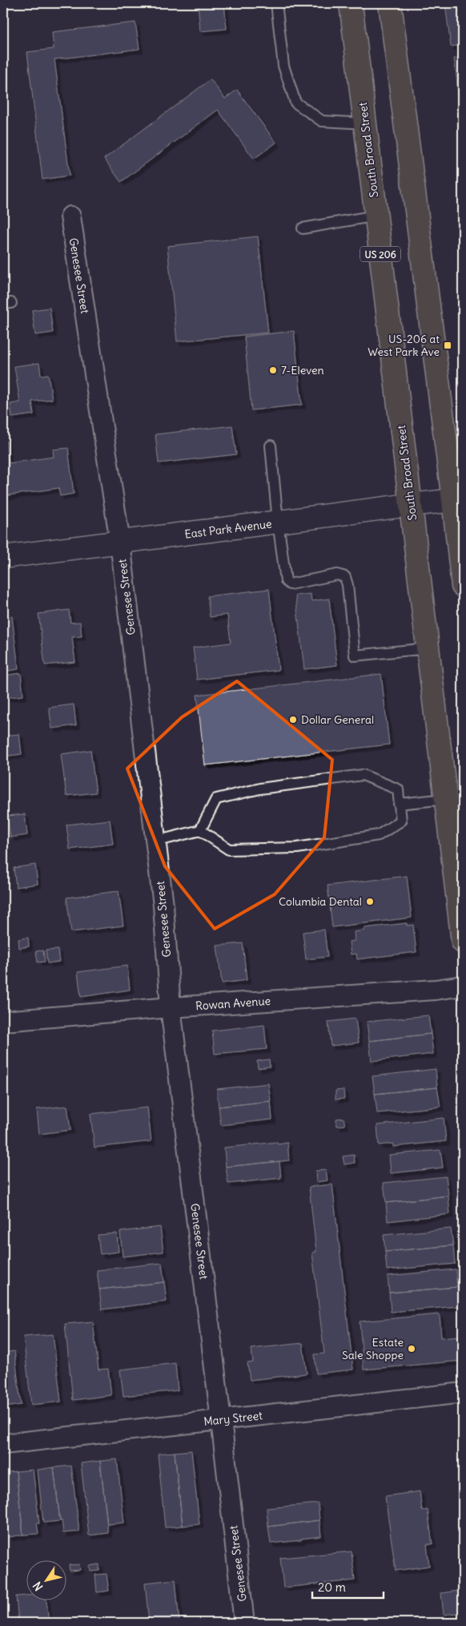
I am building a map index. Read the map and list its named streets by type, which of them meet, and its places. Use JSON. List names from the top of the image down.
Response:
{
  "streets": {
    "main road": ["South Broad Street", "US 206"],
    "street": [
      "Genesee Street",
      "East Park Avenue",
      "Rowan Avenue",
      "Mary Street"
    ]
  },
  "crossings": [
    ["South Broad Street", "East Park Avenue"],
    ["Genesee Street", "East Park Avenue"],
    ["Genesee Street", "Rowan Avenue"],
    ["Genesee Street", "Mary Street"]
  ],
  "places": {
    "transit": ["US-206 at West Park Ave"],
    "other": [
      "7-Eleven",
      "Dollar General",
      "Columbia Dental",
      "Estate Sale Shoppe"
    ]
  },
  "scale_bar": "20 m",
  "north": "bottom left"
}
